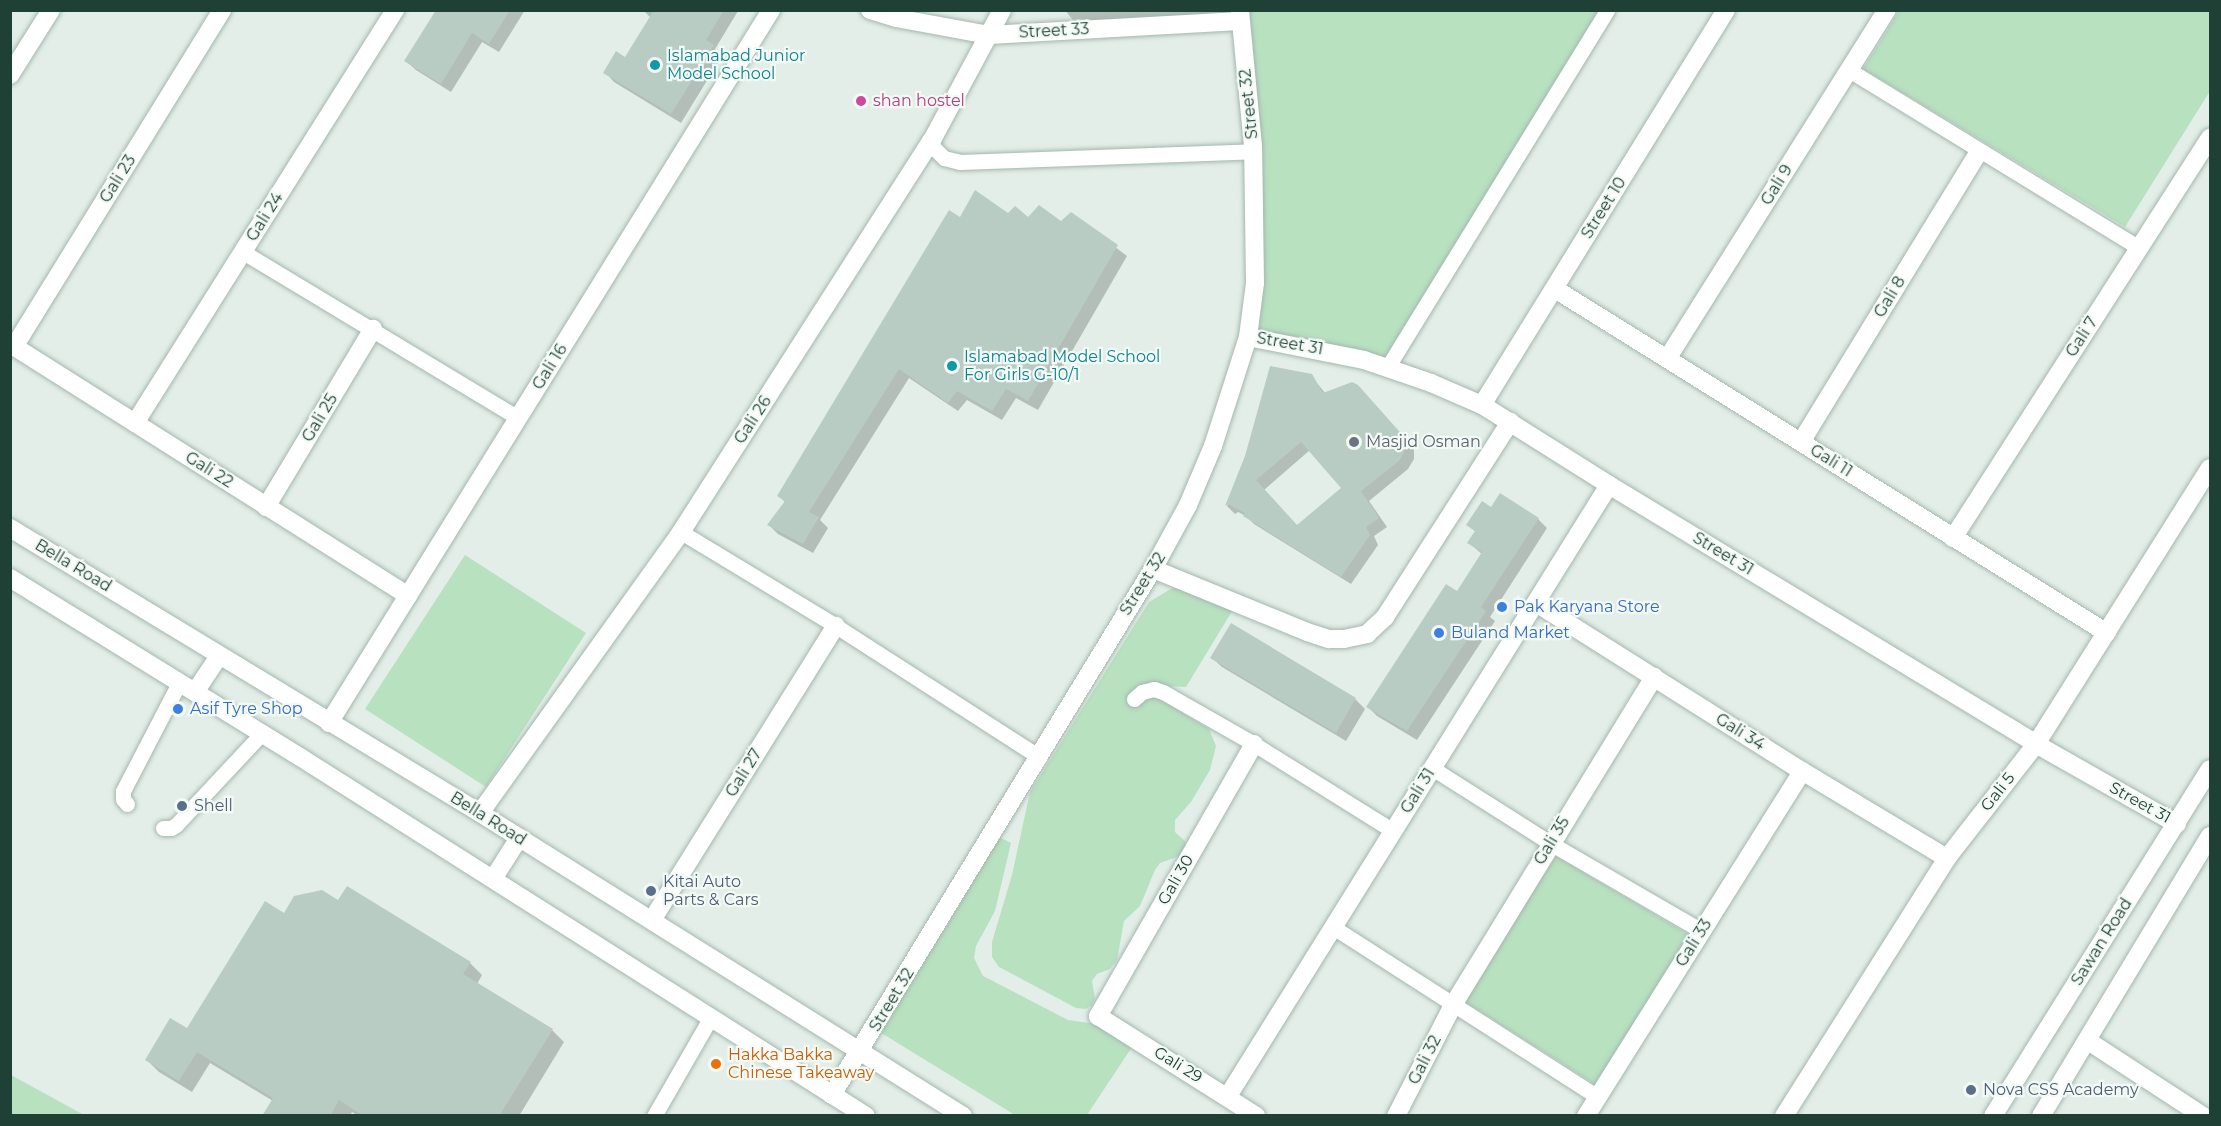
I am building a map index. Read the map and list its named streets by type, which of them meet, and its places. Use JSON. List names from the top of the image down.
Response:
{
  "streets": {
    "street": [
      "Street 33",
      "Street 32",
      "Gali 23",
      "Gali 9",
      "Street 10",
      "Gali 24",
      "Gali 8",
      "Gali 7",
      "Street 31",
      "Gali 16",
      "Gali 25",
      "Gali 26",
      "Gali 11",
      "Gali 22",
      "Bella Road",
      "Gali 34",
      "Gali 27",
      "Gali 31",
      "Gali 5",
      "Gali 35",
      "Gali 30",
      "Sawan Road",
      "Gali 33",
      "Gali 32",
      "Gali 29"
    ]
  },
  "crossings": [
    ["Street 33", "Street 32"],
    ["Street 33", "Gali 26"],
    ["Street 32", "Street 31"],
    ["Street 32", "Bella Road"],
    ["Gali 23", "Gali 22"],
    ["Gali 9", "Gali 11"],
    ["Street 10", "Street 31"],
    ["Street 10", "Gali 11"],
    ["Gali 24", "Gali 22"],
    ["Gali 8", "Gali 11"],
    ["Gali 7", "Gali 11"],
    ["Street 31", "Gali 31"],
    ["Street 31", "Gali 5"],
    ["Street 31", "Sawan Road"],
    ["Gali 16", "Gali 22"],
    ["Gali 16", "Bella Road"],
    ["Gali 25", "Gali 22"],
    ["Gali 26", "Bella Road"],
    ["Gali 11", "Gali 5"],
    ["Bella Road", "Gali 27"],
    ["Gali 34", "Gali 31"],
    ["Gali 34", "Gali 5"],
    ["Gali 34", "Gali 35"],
    ["Gali 34", "Gali 33"],
    ["Gali 31", "Gali 29"],
    ["Gali 35", "Gali 32"],
    ["Gali 30", "Gali 29"]
  ],
  "places": [
    "Islamabad Junior Model School",
    "shan hostel",
    "Islamabad Model School For Girls G-10/1",
    "Masjid Osman",
    "Pak Karyana Store",
    "Buland Market",
    "Asif Tyre Shop",
    "Shell",
    "Kitai Auto Parts & Cars",
    "Hakka Bakka Chinese Takeaway",
    "Nova CSS Academy"
  ]
}
